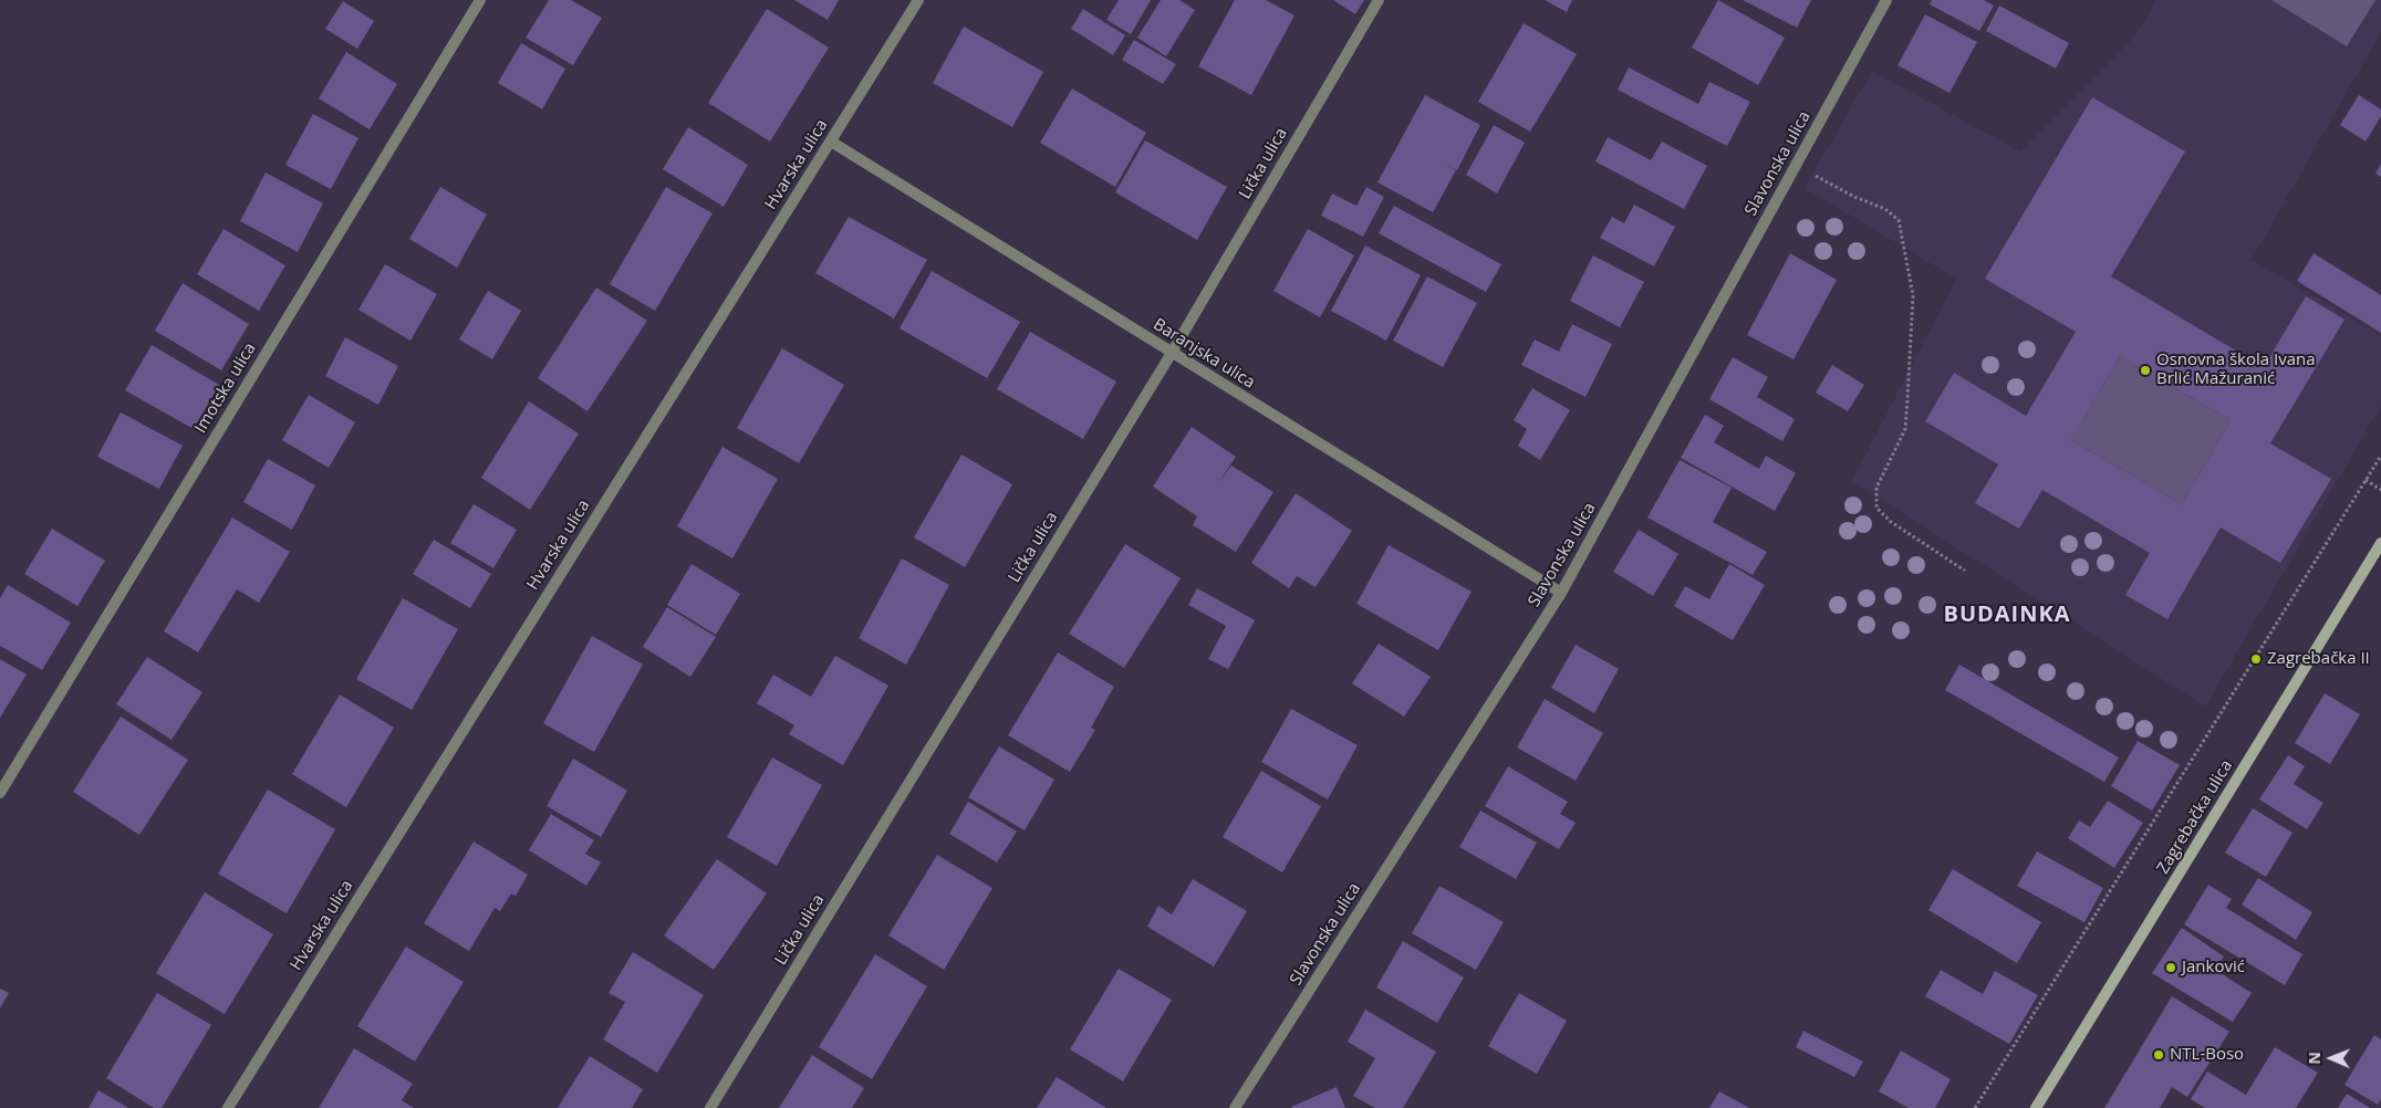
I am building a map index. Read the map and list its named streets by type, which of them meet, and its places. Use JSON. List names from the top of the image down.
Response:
{
  "streets": {
    "main road": ["Zagrebačka ulica"],
    "street": [
      "Lička ulica",
      "Slavonska ulica",
      "Hvarska ulica",
      "Baranjska ulica",
      "Imotska ulica"
    ]
  },
  "crossings": [
    ["Lička ulica", "Baranjska ulica"],
    ["Slavonska ulica", "Baranjska ulica"],
    ["Hvarska ulica", "Baranjska ulica"]
  ],
  "districts": ["BUDAINKA"],
  "places": [
    "Osnovna škola Ivana Brlić Mažuranić",
    "Zagrebačka II",
    "Janković",
    "NTL-Boso"
  ],
  "north": "left"
}
